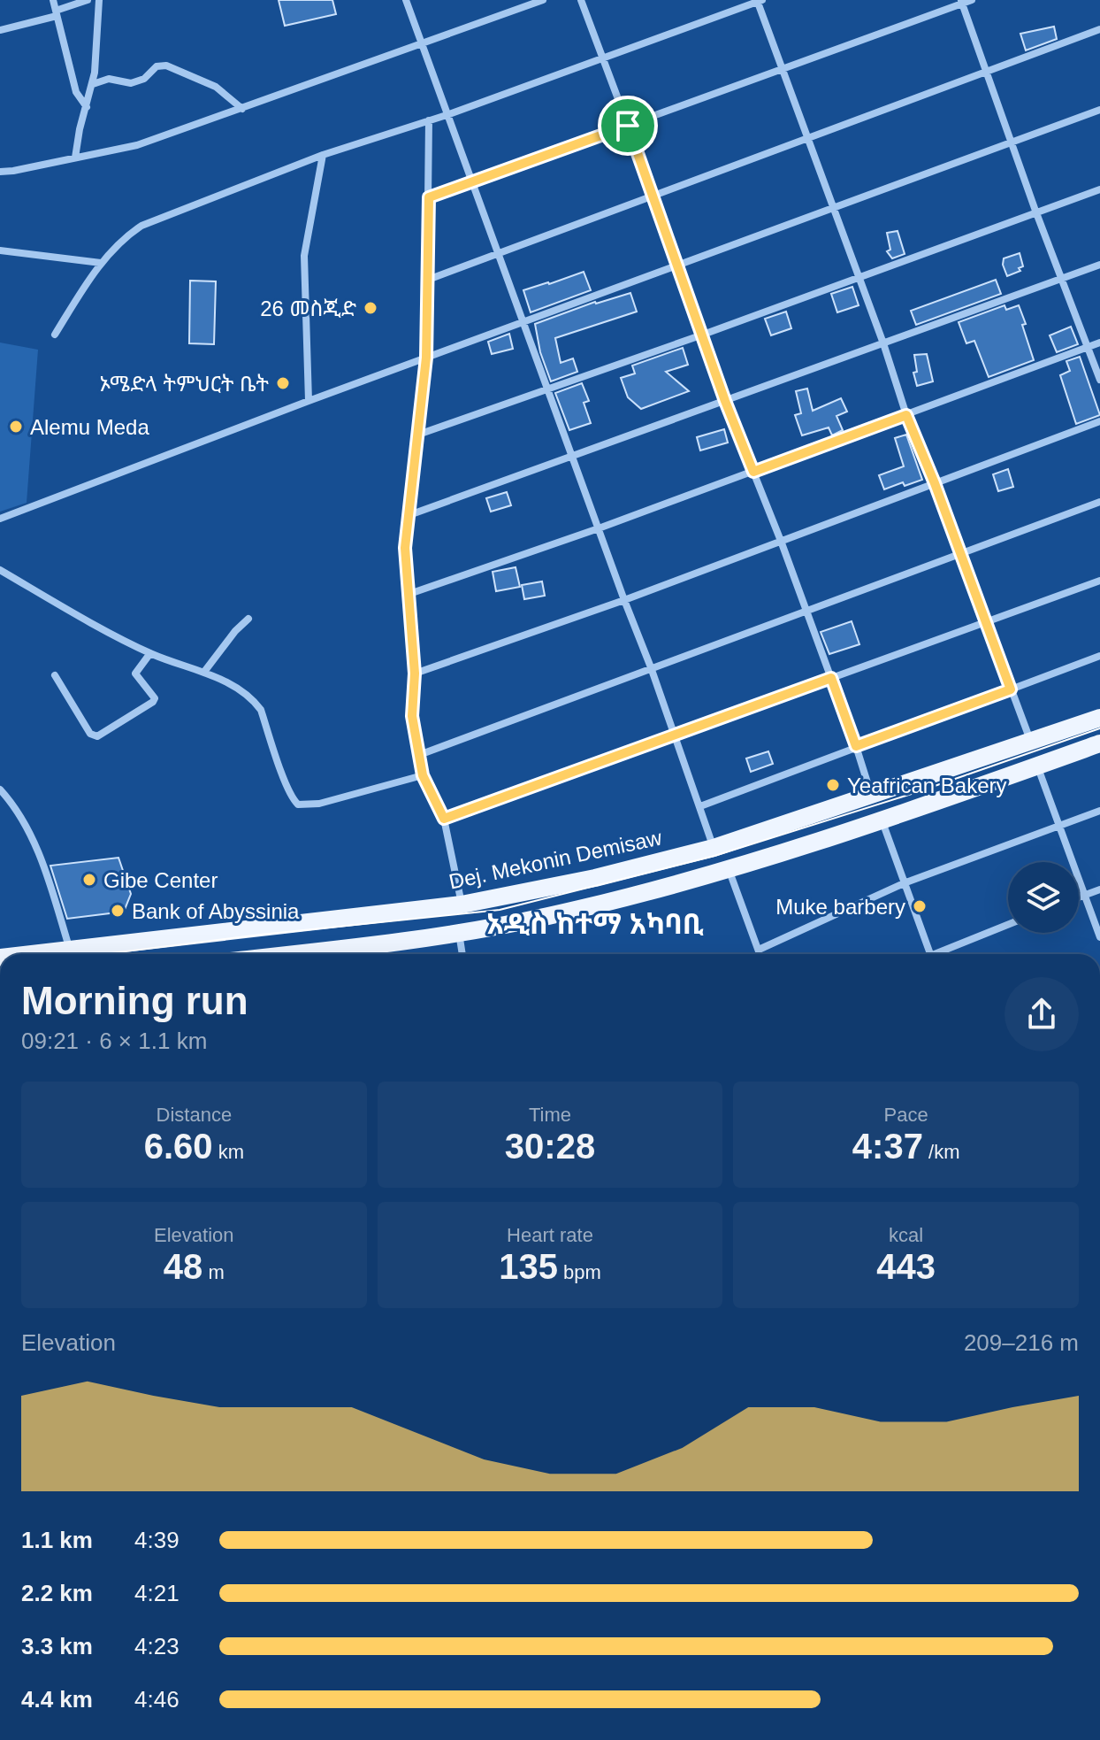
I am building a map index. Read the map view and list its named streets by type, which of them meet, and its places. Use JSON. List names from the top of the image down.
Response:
{
  "streets": {
    "main road": ["Dej. Mekonin Demisaw"]
  },
  "districts": ["አዲስ ከተማ አካባቢ"],
  "places": [
    "26 መስጂድ",
    "ኦሜድላ ትምህርት ቤት",
    "Alemu Meda",
    "Yeafrican Bakery",
    "Gibe Center",
    "Muke barbery",
    "Bank of Abyssinia"
  ],
  "page": {
    "heading": ["Morning run", "09:21 · 6 × 1.1 km"],
    "stats": [
      ["Distance", "6.60 km"],
      ["Time", "30:28"],
      ["Pace", "4:37 /km"],
      ["Elevation", "48 m"],
      ["Heart rate", "135 bpm"],
      ["kcal", "443"]
    ],
    "chart": ["Elevation", "209–216 m"],
    "list": [
      {
        "name": "1.1 km",
        "note": "4:39"
      },
      {
        "name": "2.2 km",
        "note": "4:21"
      },
      {
        "name": "3.3 km",
        "note": "4:23"
      },
      {
        "name": "4.4 km",
        "note": "4:46"
      }
    ]
  }
}
